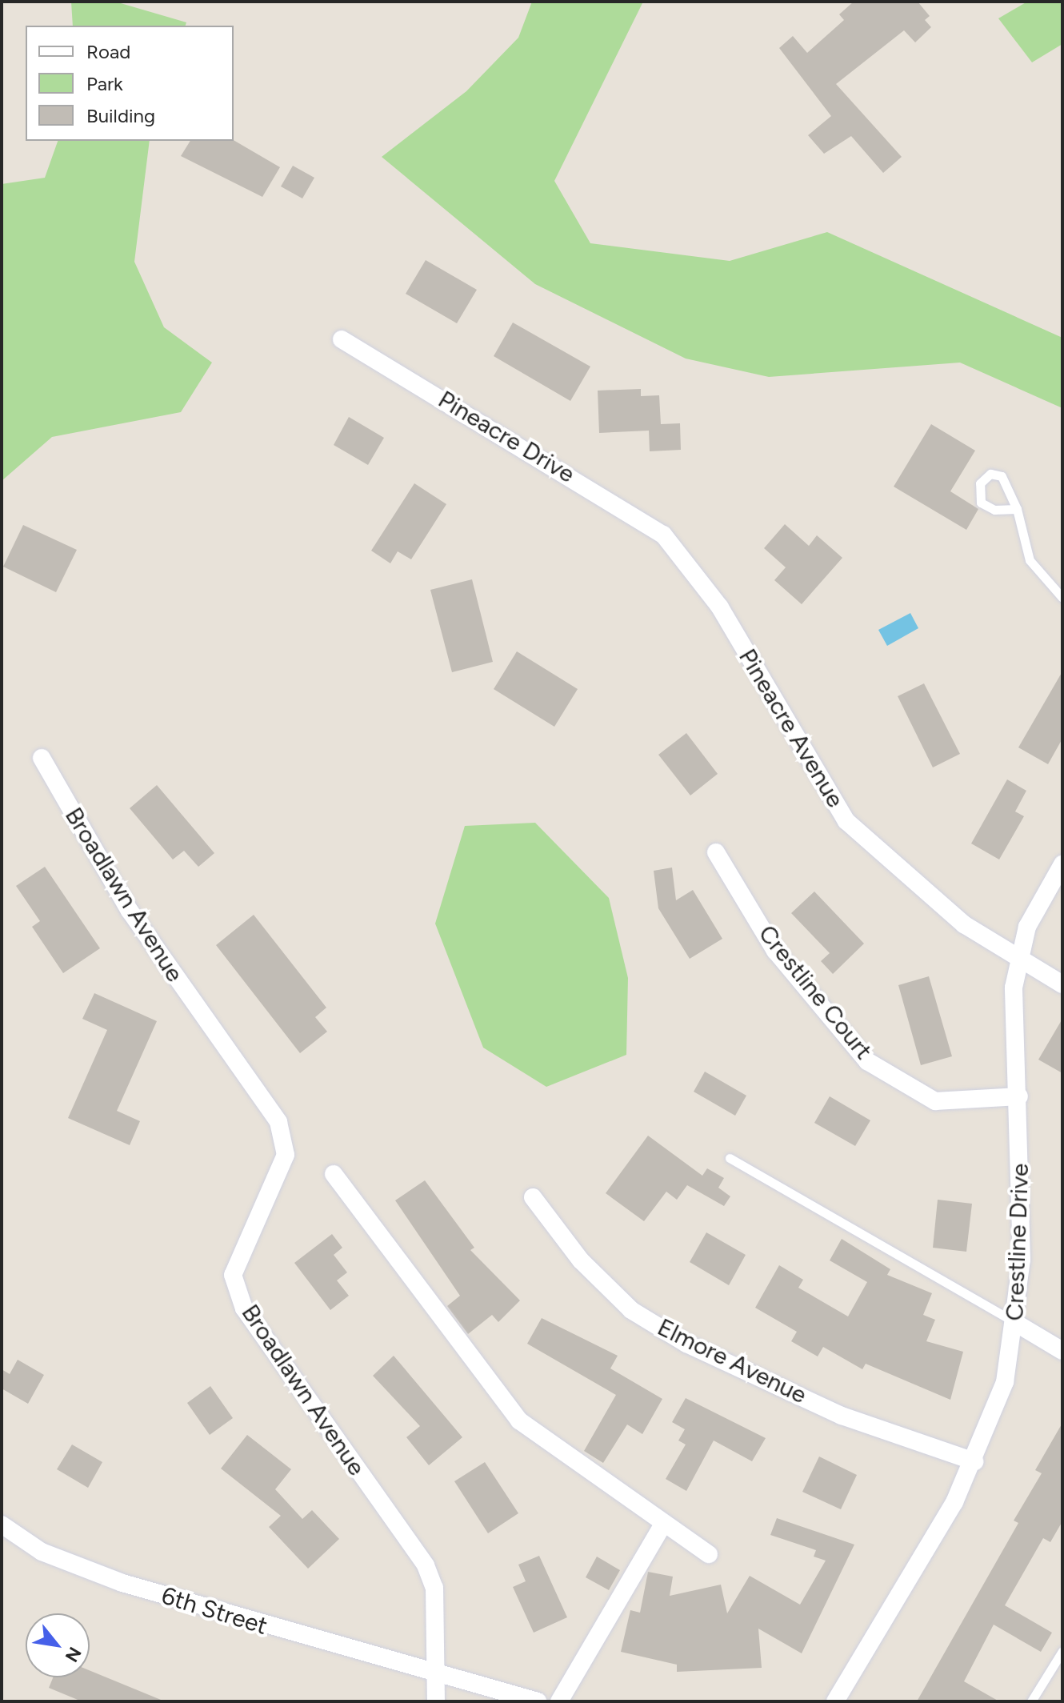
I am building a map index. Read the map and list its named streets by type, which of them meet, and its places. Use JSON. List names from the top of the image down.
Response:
{
  "streets": {
    "street": [
      "Pineacre Drive",
      "Pineacre Avenue",
      "Broadlawn Avenue",
      "Crestline Court",
      "Crestline Drive",
      "Elmore Avenue",
      "6th Street"
    ]
  },
  "crossings": [
    ["Pineacre Drive", "Pineacre Avenue"],
    ["Pineacre Avenue", "Crestline Drive"],
    ["Broadlawn Avenue", "6th Street"],
    ["Crestline Court", "Crestline Drive"],
    ["Crestline Drive", "Elmore Avenue"]
  ],
  "legend": ["Road", "Park", "Building"],
  "north": "bottom right"
}
